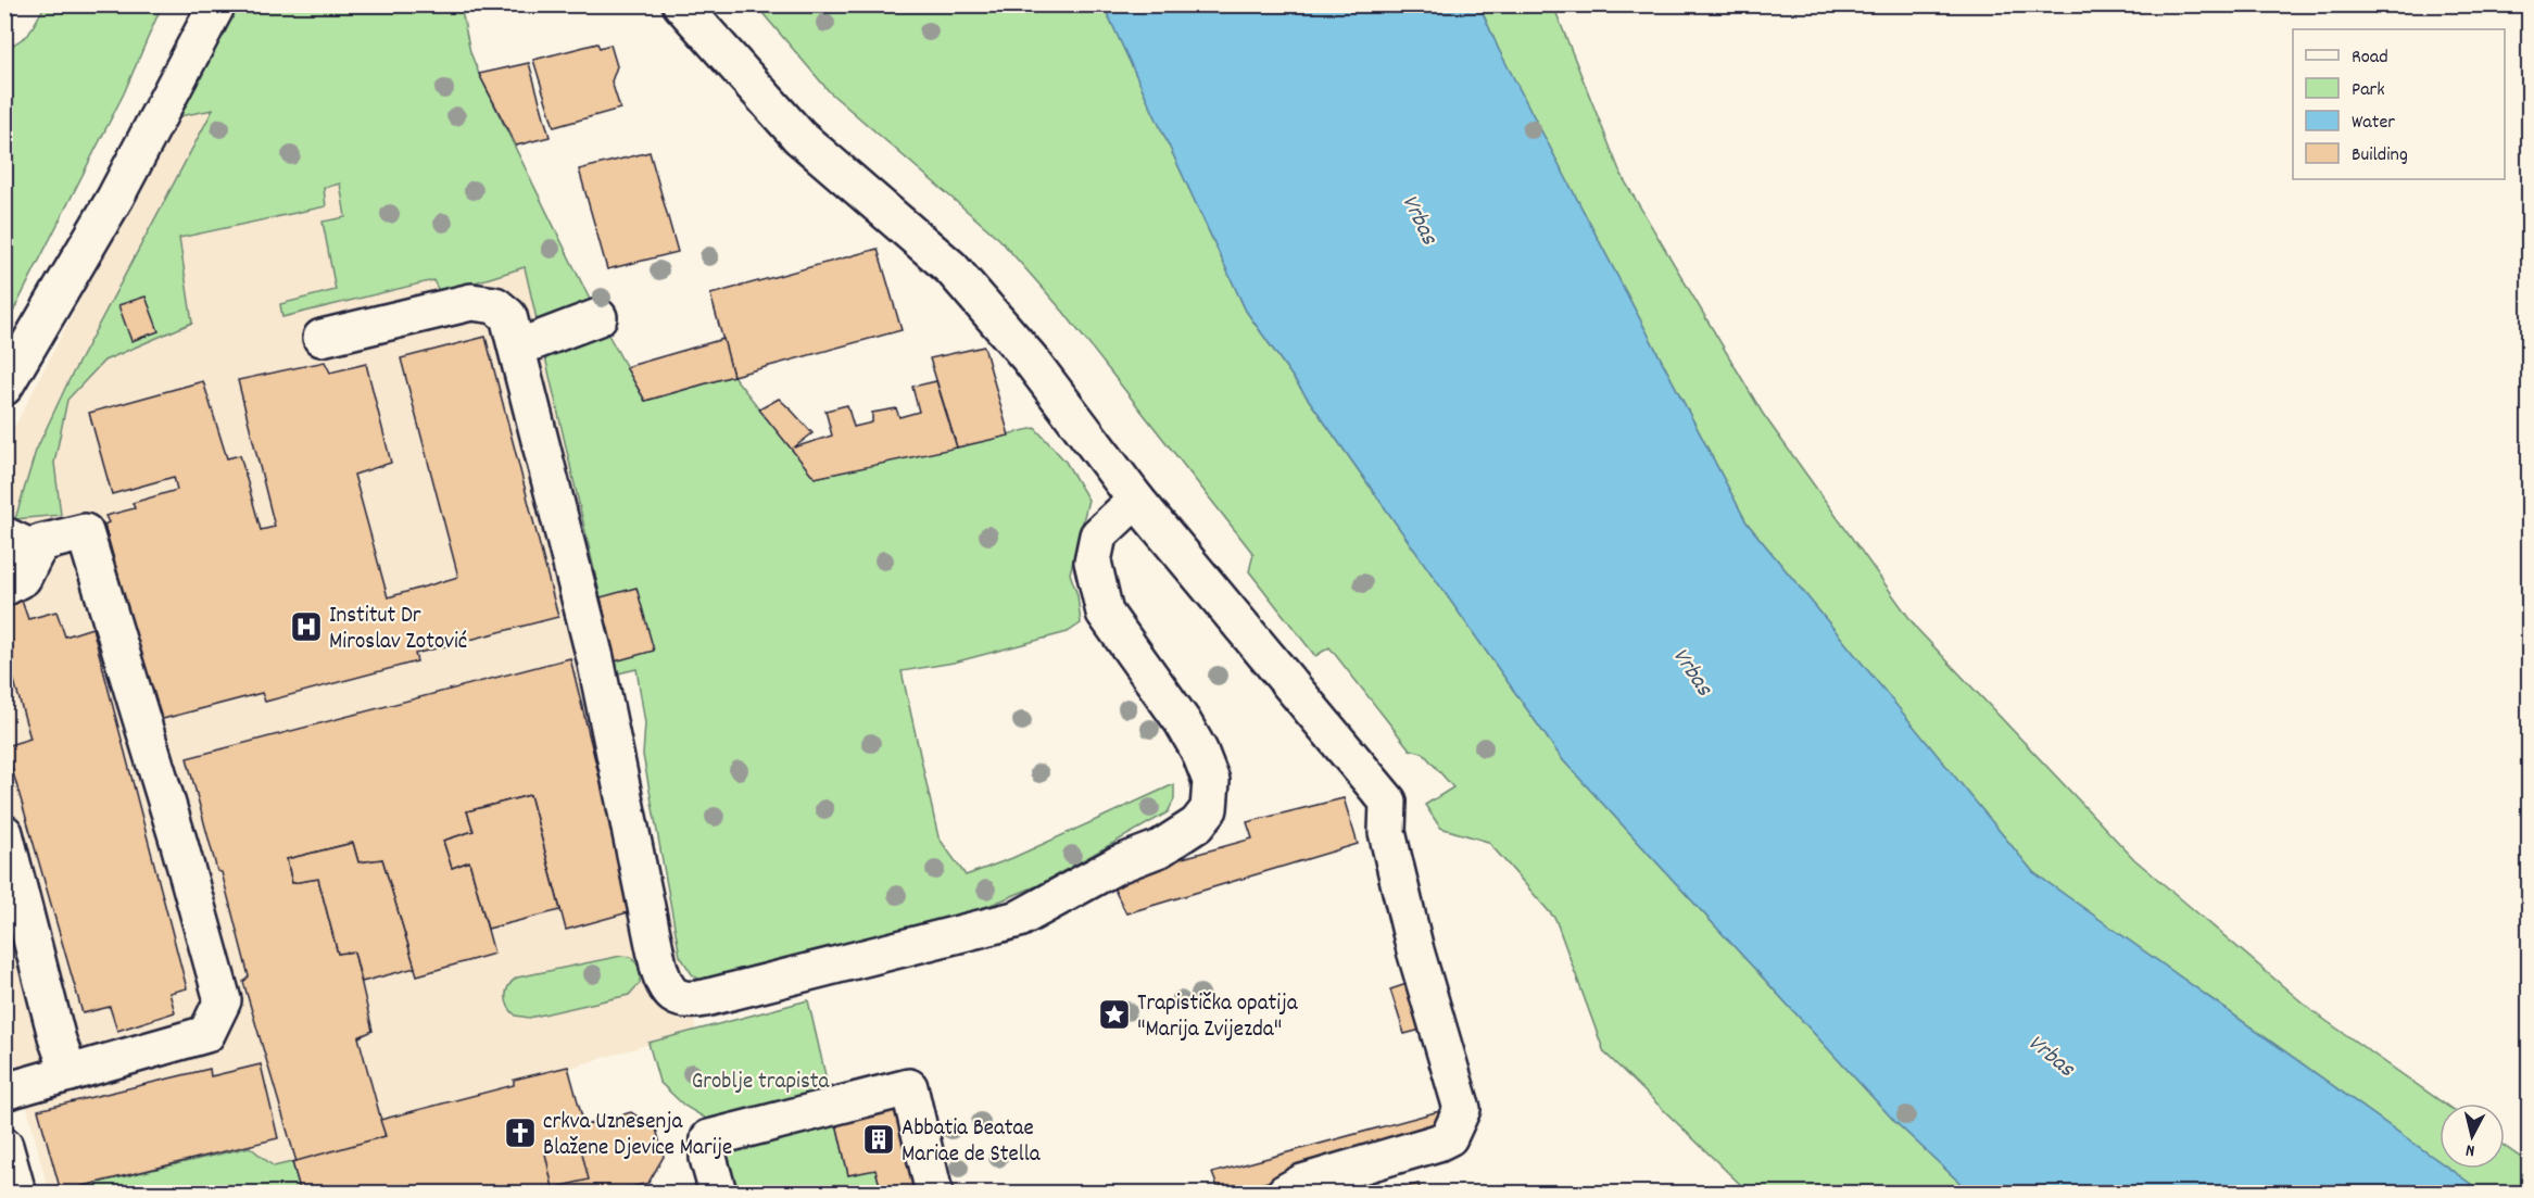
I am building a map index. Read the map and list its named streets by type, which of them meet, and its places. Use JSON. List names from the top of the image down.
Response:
{
  "water": ["Vrbas"],
  "parks": ["Groblje trapista"],
  "places": {
    "hospital": ["Institut Dr Miroslav Zotović"],
    "place": ["Trapistička opatija \"Marija Zvijezda\""],
    "church": ["crkva Uznesenja Blažene Djevice Marije"],
    "building": ["Abbatia Beatae Mariae de Stella"]
  },
  "legend": [
    "Road",
    "Park",
    "Water",
    "Building"
  ],
  "north": "bottom"
}
